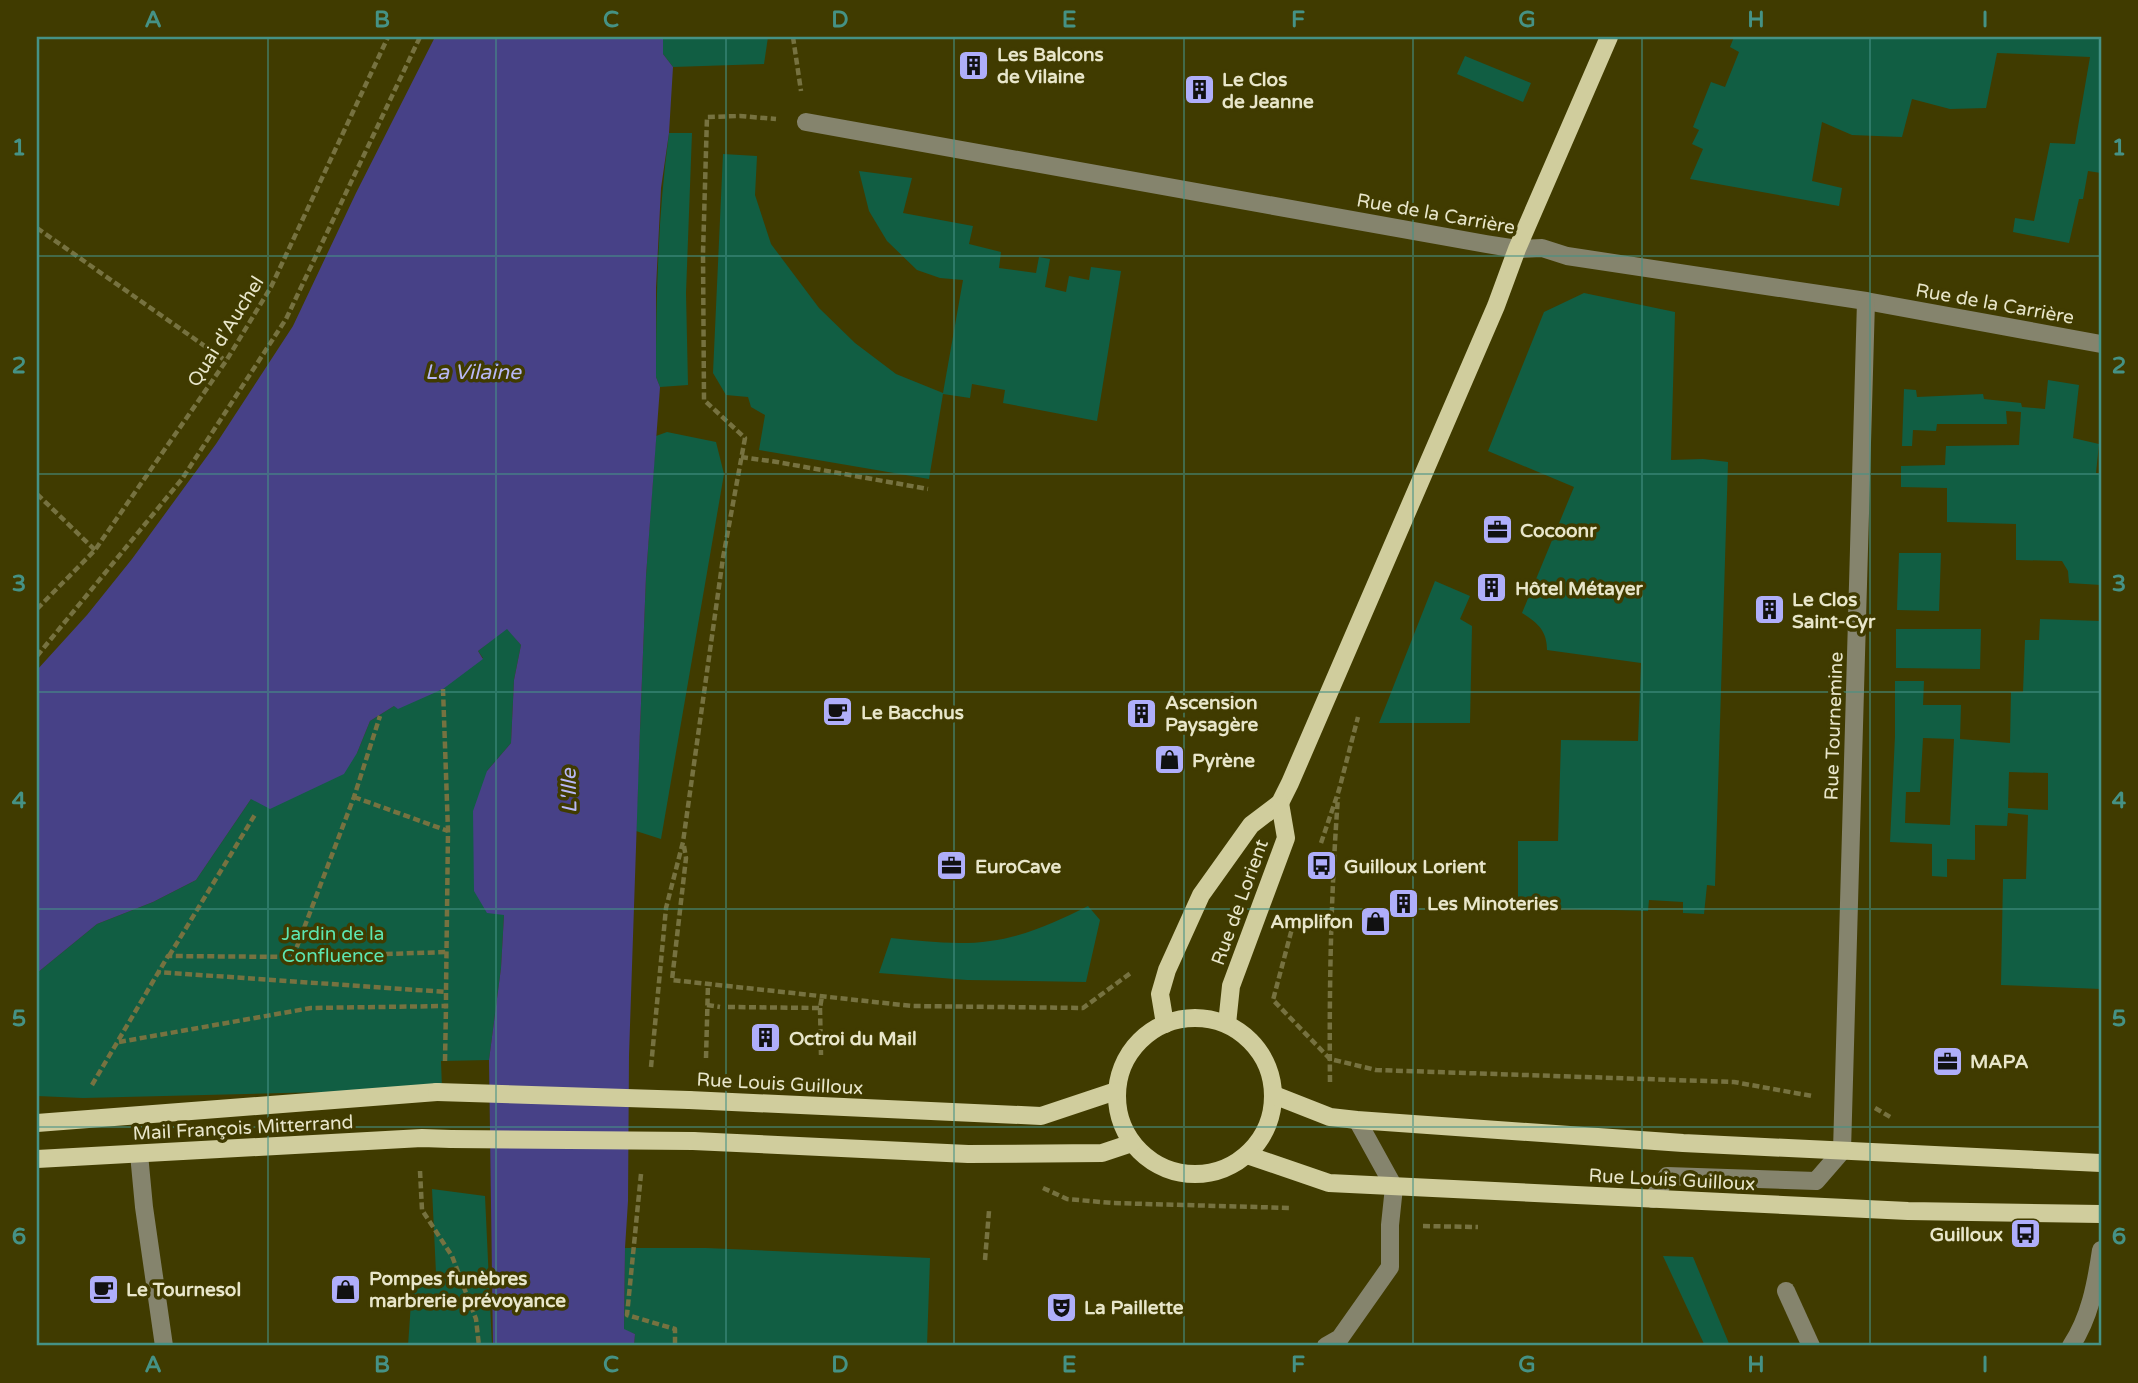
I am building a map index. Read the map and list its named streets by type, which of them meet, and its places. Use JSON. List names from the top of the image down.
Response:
{
  "streets": {
    "main road": ["Rue de Lorient", "Rue Louis Guilloux", "Mail François Mitterrand"],
    "street": ["Rue de la Carrière", "Rue Tournemine"],
    "path": ["Quai d'Auchel"]
  },
  "crossings": [
    ["Rue de la Carrière", "Rue Tournemine"],
    ["Rue Tournemine", "Rue Louis Guilloux"],
    ["Rue de Lorient", "Rue Louis Guilloux"],
    ["Rue de Lorient", "Mail François Mitterrand"],
    ["Rue Louis Guilloux", "Mail François Mitterrand"]
  ],
  "water": ["La Vilaine", "L'Ille"],
  "parks": ["Jardin de la Confluence"],
  "places": {
    "building": [
      "Les Balcons de Vilaine",
      "Le Clos de Jeanne",
      "Hôtel Métayer",
      "Le Clos Saint-Cyr",
      "Ascension Paysagère",
      "Les Minoteries",
      "Octroi du Mail"
    ],
    "office": ["Cocoonr", "EuroCave", "MAPA"],
    "cafe": ["Le Bacchus", "Le Tournesol"],
    "shop": ["Pyrène", "Amplifon", "Pompes funèbres marbrerie prévoyance"],
    "bus stop": ["Guilloux Lorient", "Guilloux"],
    "theatre": ["La Paillette"]
  },
  "grid": {
    "columns": [
      "A",
      "B",
      "C",
      "D",
      "E",
      "F",
      "G",
      "H",
      "I"
    ],
    "rows": [
      "1",
      "2",
      "3",
      "4",
      "5",
      "6"
    ]
  }
}
